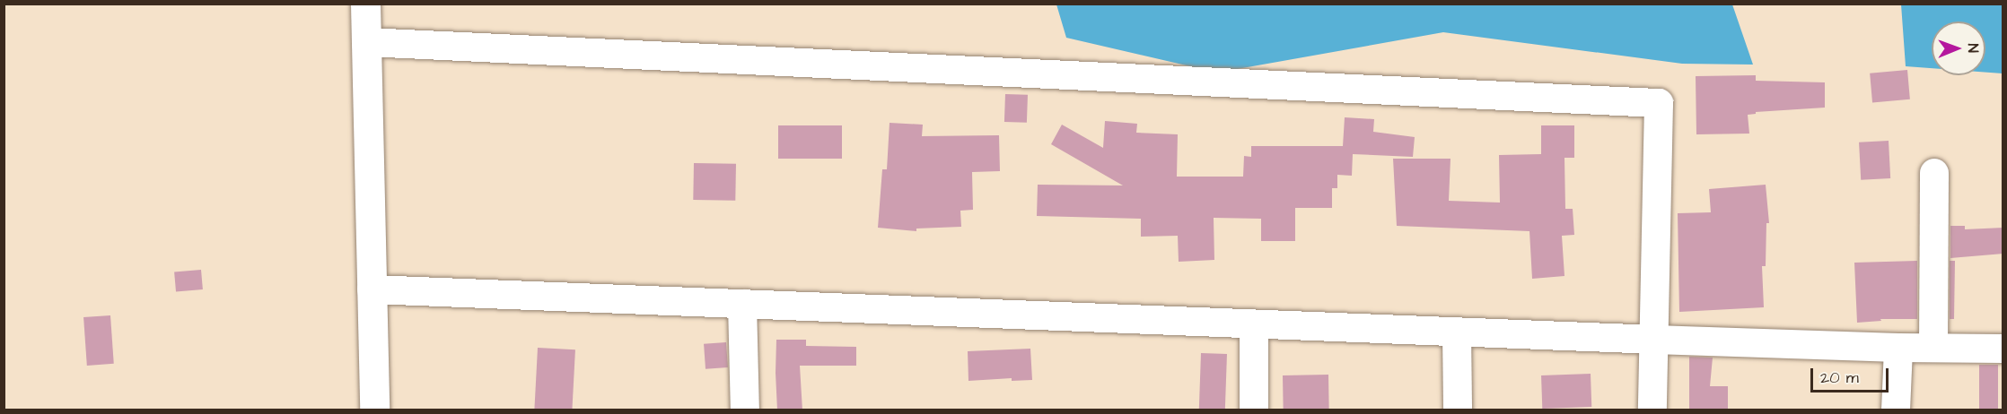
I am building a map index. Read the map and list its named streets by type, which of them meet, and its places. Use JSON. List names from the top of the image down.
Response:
{
  "scale_bar": "20 m",
  "north": "right"
}
